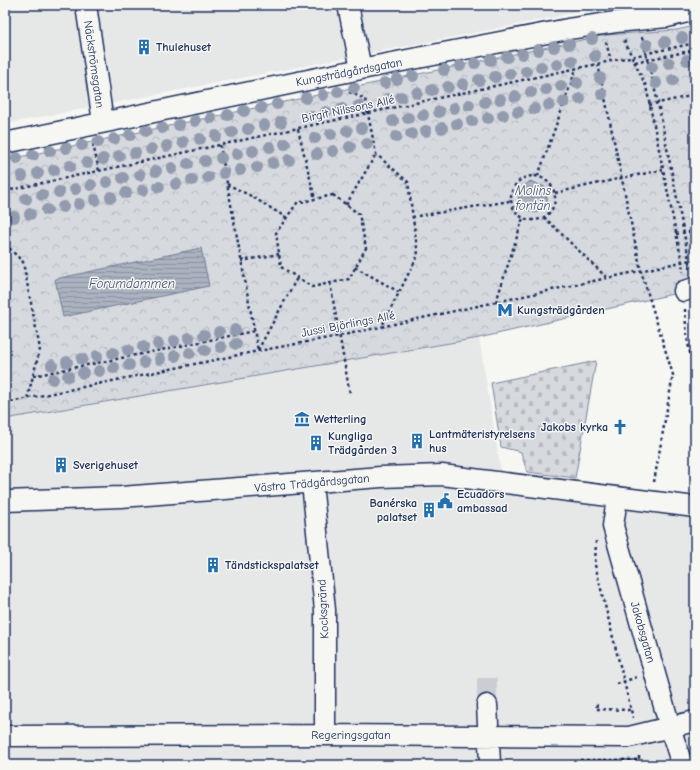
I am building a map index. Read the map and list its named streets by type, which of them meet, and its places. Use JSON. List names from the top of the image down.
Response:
{
  "streets": {
    "street": [
      "Näckströmsgatan",
      "Kungsträdgårdsgatan",
      "Västra Trädgårdsgatan",
      "Kocksgränd",
      "Jakobsgatan",
      "Regeringsgatan"
    ],
    "path": ["Birgit Nilssons Allé", "Jussi Björlings Allé"]
  },
  "crossings": [
    ["Näckströmsgatan", "Kungsträdgårdsgatan"],
    ["Västra Trädgårdsgatan", "Kocksgränd"],
    ["Västra Trädgårdsgatan", "Jakobsgatan"],
    ["Kocksgränd", "Regeringsgatan"],
    ["Jakobsgatan", "Regeringsgatan"]
  ],
  "water": ["Molins fontän", "Forumdammen"],
  "places": {
    "building": [
      "Thulehuset",
      "Lantmäteristyrelsens hus",
      "Kungliga Trädgården 3",
      "Sverigehuset",
      "Banérska palatset",
      "Tändstickspalatset"
    ],
    "metro station": ["Kungsträdgården"],
    "museum": ["Wetterling"],
    "church": ["Jakobs kyrka"],
    "public building": ["Ecuadors ambassad"]
  }
}
